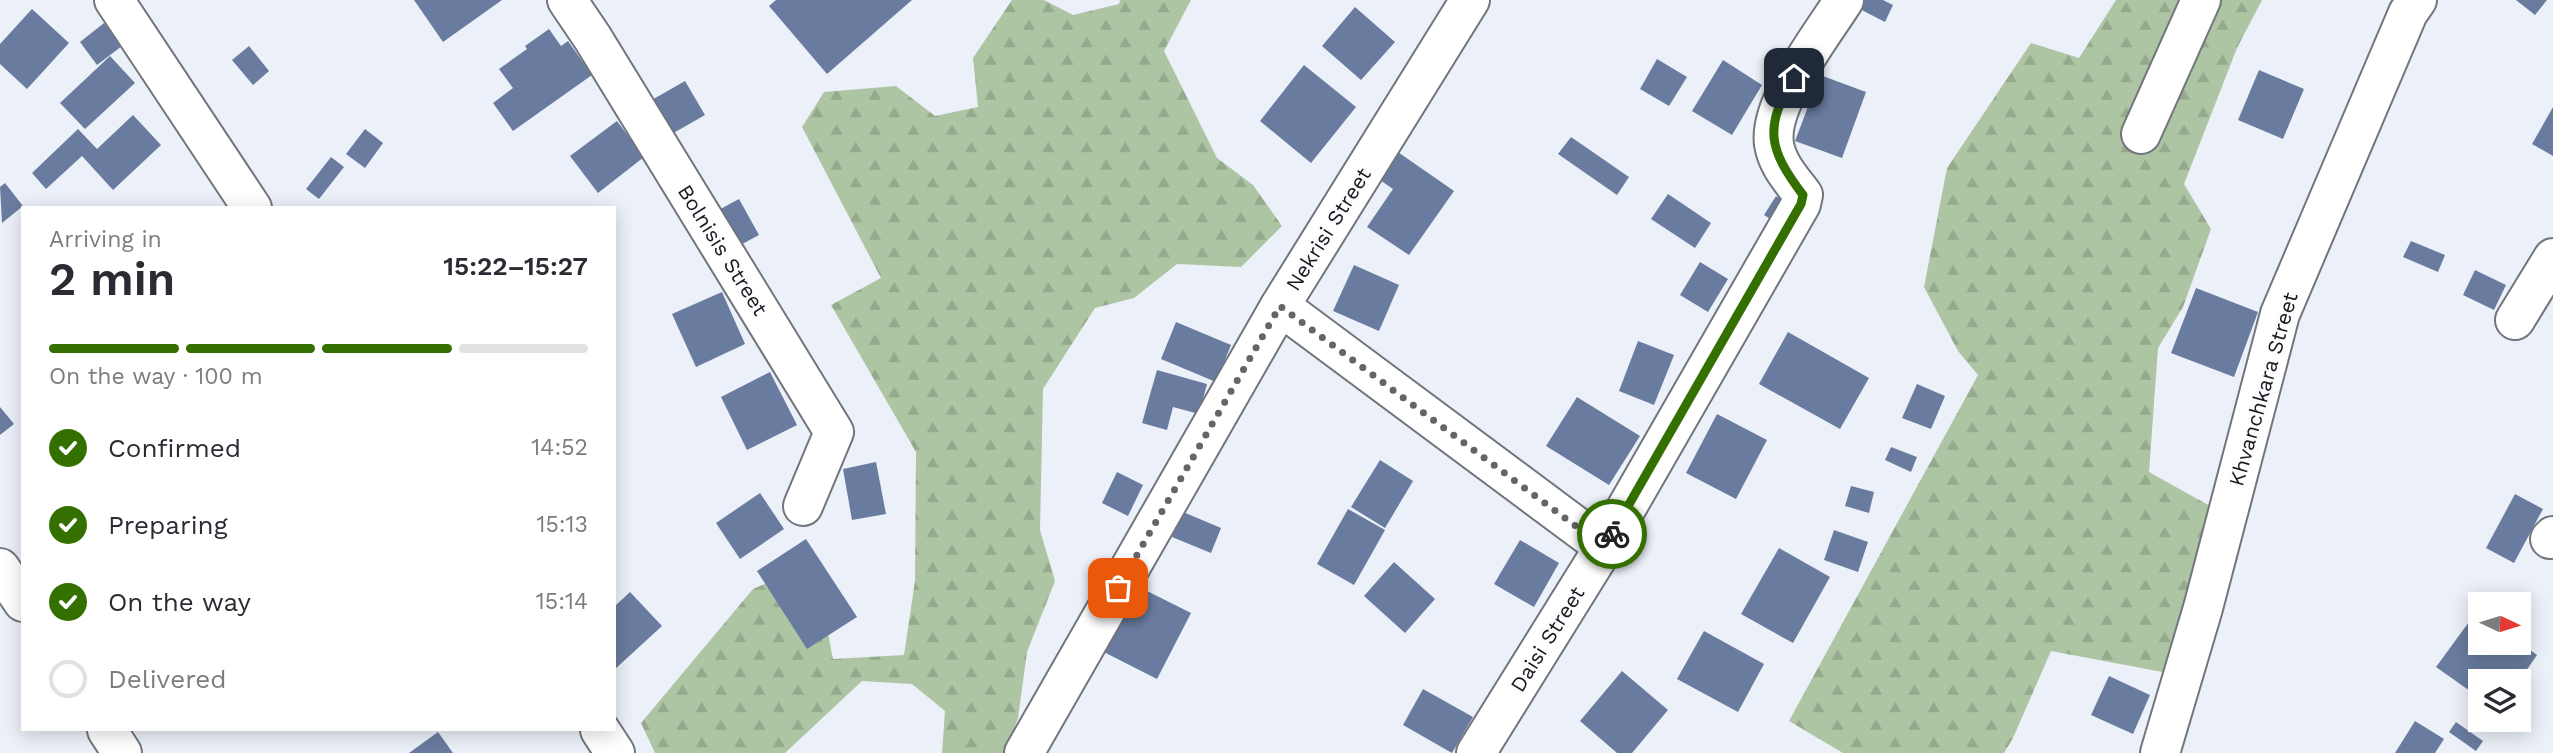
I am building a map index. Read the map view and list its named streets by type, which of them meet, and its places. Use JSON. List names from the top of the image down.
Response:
{
  "streets": {
    "street": [
      "Nekrisi Street",
      "Bolnisis Street",
      "Khvanchkara Street",
      "Daisi Street"
    ]
  },
  "north": "right",
  "page": {
    "heading": ["2 min", "Arriving in", "15:22–15:27"],
    "bar": "On the way · 100 m",
    "list": [
      ["Confirmed", "14:52"],
      ["Preparing", "15:13"],
      ["On the way", "15:14"],
      "Delivered"
    ]
  }
}
